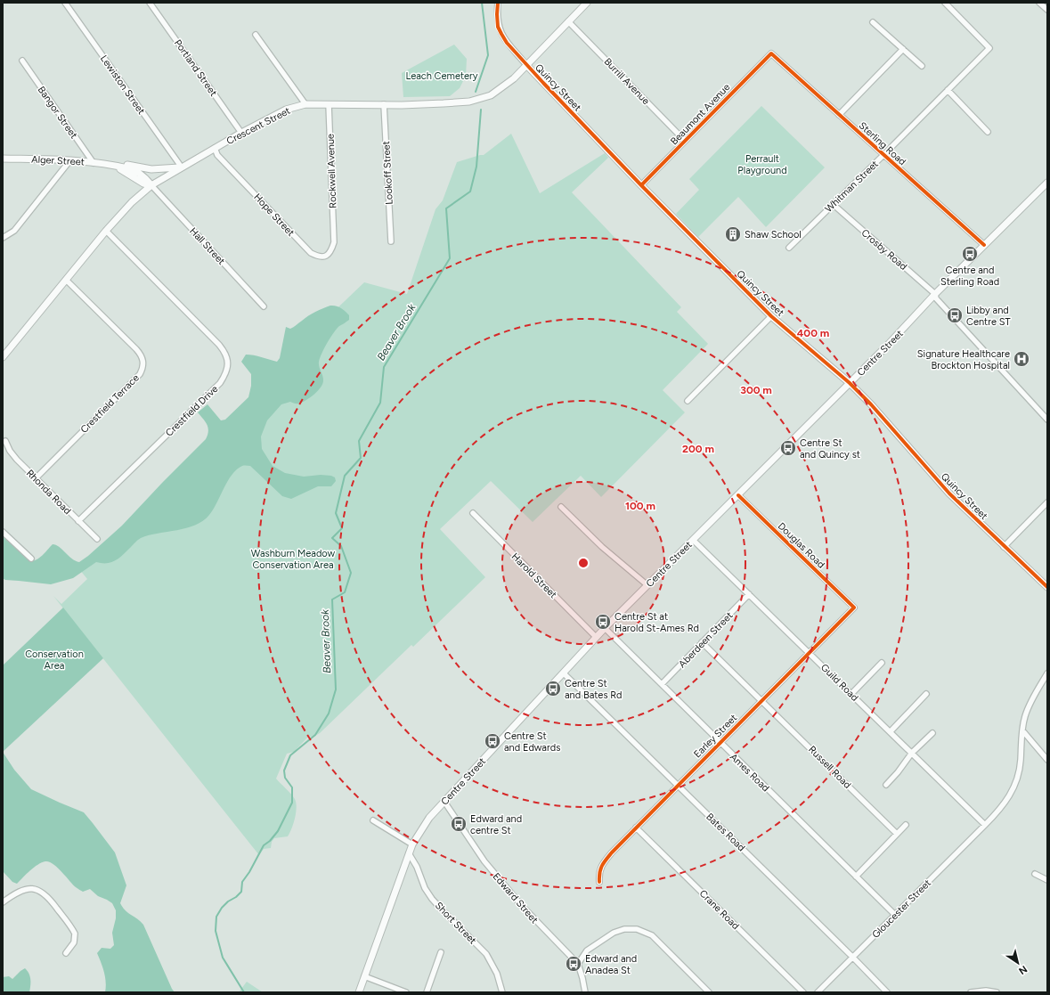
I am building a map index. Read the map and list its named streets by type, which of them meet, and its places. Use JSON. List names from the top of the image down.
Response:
{
  "streets": {
    "main road": [
      "Quincy Street",
      "Crescent Street",
      "Alger Street",
      "Centre Street"
    ],
    "street": [
      "Portland Street",
      "Burrill Avenue",
      "Lewiston Street",
      "Bangor Street",
      "Beaumont Avenue",
      "Sterling Road",
      "Rockwell Avenue",
      "Lookoff Street",
      "Whitman Street",
      "Hope Street",
      "Hall Street",
      "Crosby Road",
      "Crestfield Terrace",
      "Crestfield Drive",
      "Rhonda Road",
      "Douglas Road",
      "Harold Street",
      "Aberdeen Street",
      "Guild Road",
      "Earley Street",
      "Russell Road",
      "Ames Road",
      "Bates Road",
      "Edward Street",
      "Gloucester Street",
      "Crane Road",
      "Short Street"
    ]
  },
  "crossings": [
    ["Portland Street", "Crescent Street"],
    ["Burrill Avenue", "Beaumont Avenue"],
    ["Burrill Avenue", "Crescent Street"],
    ["Lewiston Street", "Crescent Street"],
    ["Quincy Street", "Beaumont Avenue"],
    ["Quincy Street", "Crescent Street"],
    ["Quincy Street", "Centre Street"],
    ["Bangor Street", "Alger Street"],
    ["Beaumont Avenue", "Sterling Road"],
    ["Crescent Street", "Alger Street"],
    ["Crescent Street", "Rockwell Avenue"],
    ["Crescent Street", "Lookoff Street"],
    ["Crescent Street", "Hope Street"],
    ["Crescent Street", "Hall Street"],
    ["Crescent Street", "Crestfield Terrace"],
    ["Crescent Street", "Crestfield Drive"],
    ["Sterling Road", "Whitman Street"],
    ["Sterling Road", "Centre Street"],
    ["Alger Street", "Hall Street"],
    ["Rockwell Avenue", "Hope Street"],
    ["Whitman Street", "Crosby Road"],
    ["Crosby Road", "Centre Street"],
    ["Centre Street", "Douglas Road"],
    ["Centre Street", "Harold Street"],
    ["Centre Street", "Guild Road"],
    ["Centre Street", "Ames Road"],
    ["Centre Street", "Bates Road"],
    ["Centre Street", "Edward Street"],
    ["Centre Street", "Short Street"],
    ["Crestfield Terrace", "Rhonda Road"],
    ["Crestfield Drive", "Rhonda Road"],
    ["Douglas Road", "Earley Street"],
    ["Aberdeen Street", "Guild Road"],
    ["Aberdeen Street", "Russell Road"],
    ["Aberdeen Street", "Ames Road"],
    ["Guild Road", "Earley Street"],
    ["Guild Road", "Gloucester Street"],
    ["Earley Street", "Russell Road"],
    ["Earley Street", "Ames Road"],
    ["Earley Street", "Bates Road"],
    ["Earley Street", "Crane Road"],
    ["Ames Road", "Gloucester Street"],
    ["Bates Road", "Gloucester Street"]
  ],
  "water": ["Beaver Brook"],
  "parks": [
    "Leach Cemetery",
    "Perrault Playground",
    "Washburn Meadow Conservation Area",
    "Conservation Area"
  ],
  "places": {
    "building": ["Shaw School"],
    "bus stop": [
      "Centre and Sterling Road",
      "Libby and Centre ST",
      "Centre St and Quincy st",
      "Centre St at Harold St-Ames Rd",
      "Centre St and Bates Rd",
      "Centre St and Edwards",
      "Edward and centre St",
      "Edward and Anadea St"
    ],
    "hospital": ["Signature Healthcare Brockton Hospital"]
  },
  "north": "bottom right",
  "rings": [
    "400 m",
    "300 m",
    "200 m",
    "100 m"
  ]
}
